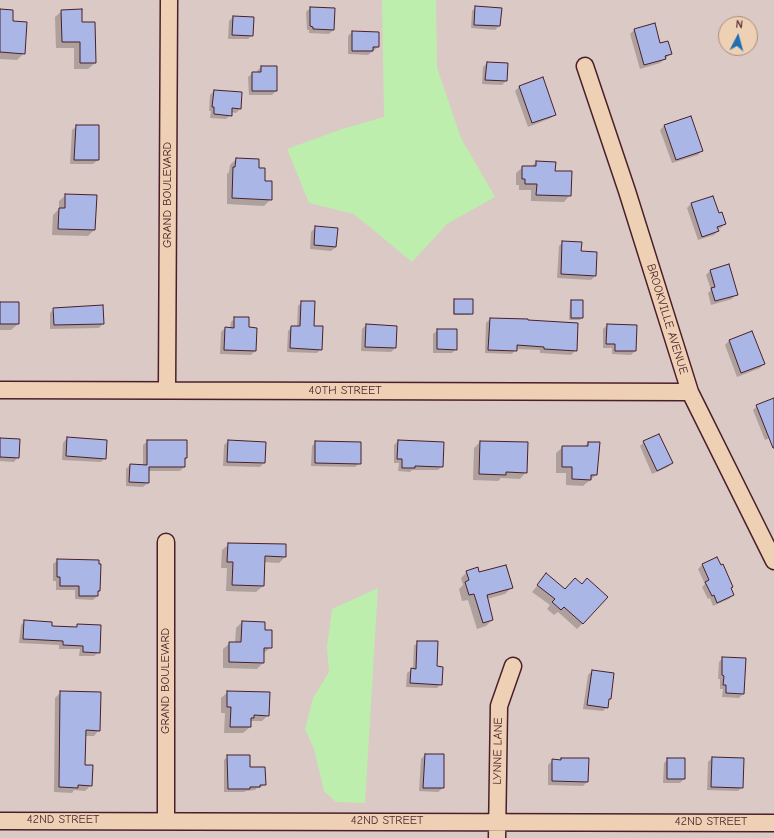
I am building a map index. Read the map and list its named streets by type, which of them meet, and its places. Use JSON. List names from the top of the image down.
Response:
{
  "streets": {
    "street": [
      "GRAND BOULEVARD",
      "BROOKVILLE AVENUE",
      "40TH STREET",
      "LYNNE LANE",
      "42ND STREET"
    ]
  },
  "crossings": [
    ["GRAND BOULEVARD", "40TH STREET"],
    ["GRAND BOULEVARD", "42ND STREET"],
    ["BROOKVILLE AVENUE", "40TH STREET"],
    ["LYNNE LANE", "42ND STREET"]
  ],
  "north": "top"
}
